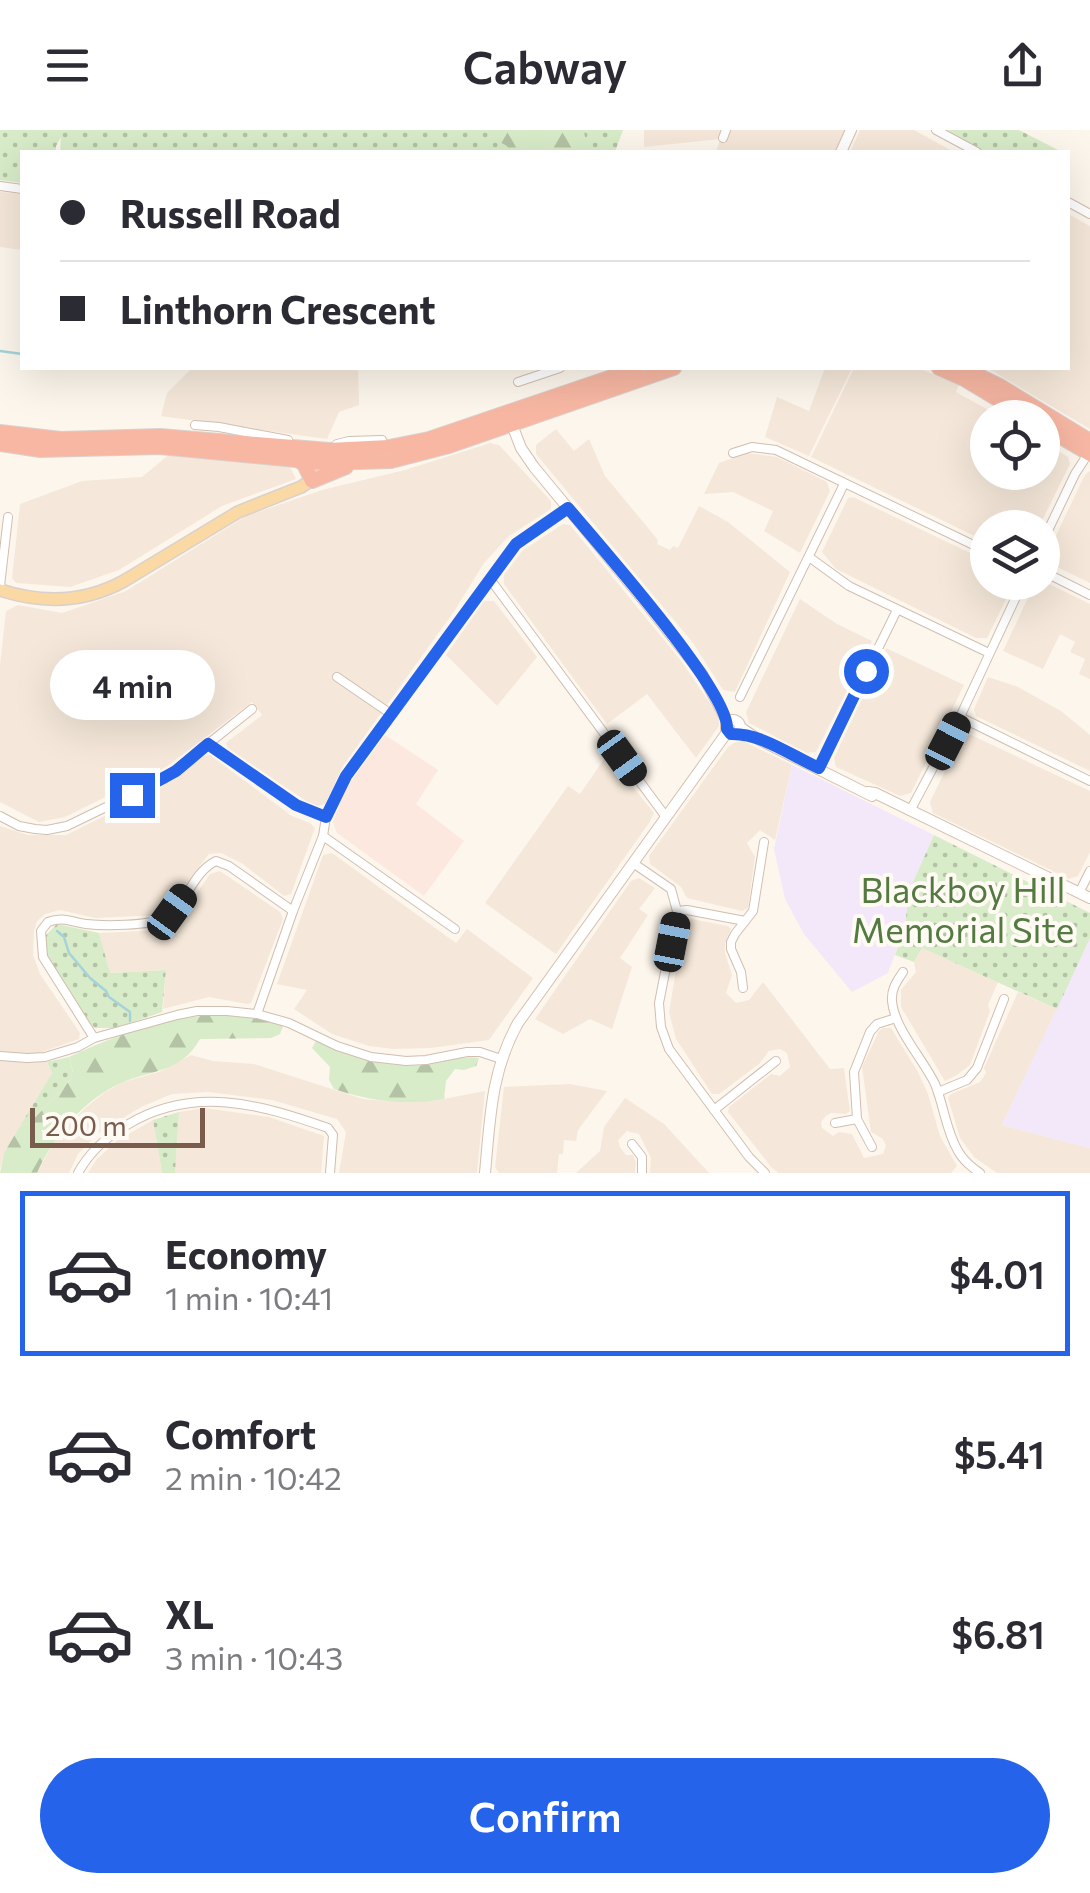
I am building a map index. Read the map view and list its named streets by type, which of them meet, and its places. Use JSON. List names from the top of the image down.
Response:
{
  "parks": ["Blackboy Hill Memorial Site"],
  "scale_bar": "200 m",
  "page": {
    "header": "Cabway",
    "banner": ["Russell Road", "Linthorn Crescent"],
    "bubble": "4 min",
    "scale": "200 m",
    "list": [
      {
        "name": "Economy",
        "note": "1 min · 10:41",
        "value": "$4.01"
      },
      {
        "name": "Comfort",
        "note": "2 min · 10:42",
        "value": "$5.41"
      },
      {
        "name": "XL",
        "note": "3 min · 10:43",
        "value": "$6.81"
      }
    ],
    "buttons": "Confirm"
  }
}
